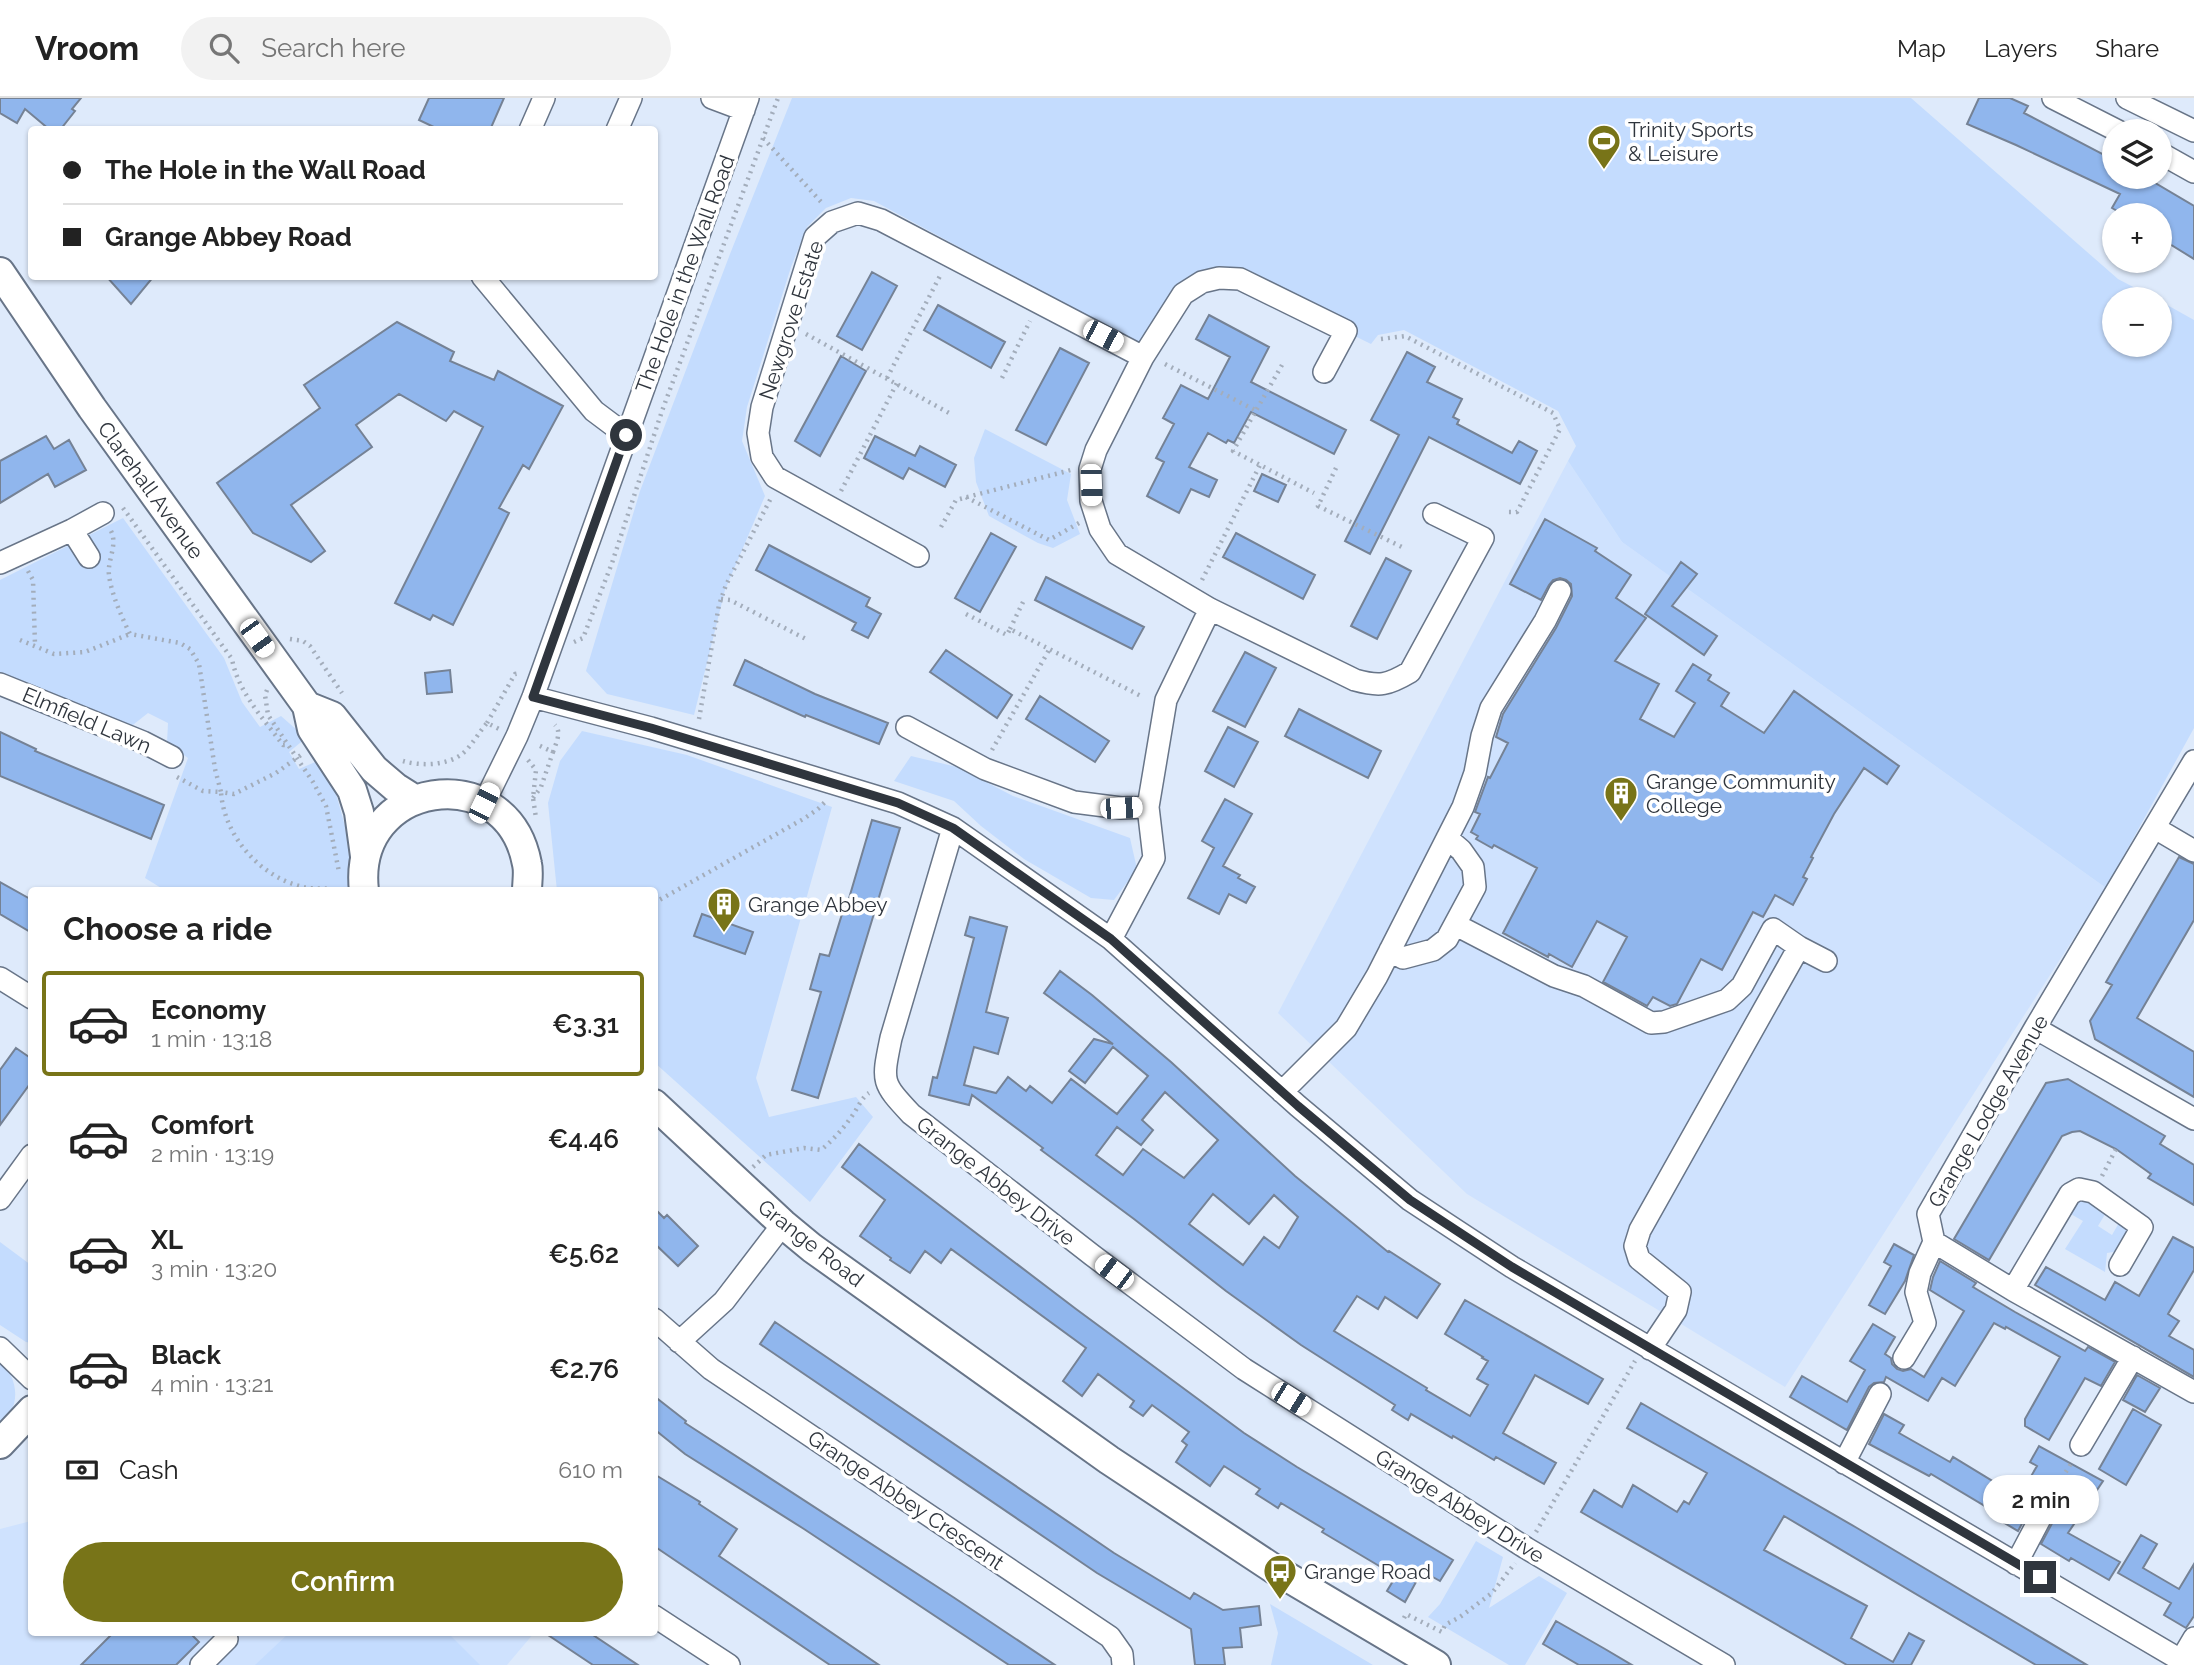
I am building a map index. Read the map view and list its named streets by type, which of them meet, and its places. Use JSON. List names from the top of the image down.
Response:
{
  "streets": {
    "main road": ["Clarehall Avenue", "Grange Road"],
    "street": [
      "The Hole in the Wall Road",
      "Newgrove Estate",
      "Elmfield Lawn",
      "Grange Lodge Avenue",
      "Grange Abbey Drive",
      "Grange Abbey Crescent"
    ]
  },
  "places": {
    "sports": ["Trinity Sports & Leisure"],
    "building": ["Grange Community College", "Grange Abbey"],
    "bus stop": ["Grange Road"]
  },
  "page": {
    "header": "Vroom",
    "search": "Search here",
    "nav": ["Map", "Layers", "Share"],
    "map_buttons": ["+", "−"],
    "banner": ["The Hole in the Wall Road", "Grange Abbey Road"],
    "heading": "Choose a ride",
    "list": [
      {
        "name": "Economy",
        "note": "1 min · 13:18",
        "value": "€3.31"
      },
      {
        "name": "Comfort",
        "note": "2 min · 13:19",
        "value": "€4.46"
      },
      {
        "name": "XL",
        "note": "3 min · 13:20",
        "value": "€5.62"
      },
      {
        "name": "Black",
        "note": "4 min · 13:21",
        "value": "€2.76"
      }
    ],
    "pay": ["Cash", "610 m"],
    "bubble": "2 min",
    "buttons": "Confirm"
  }
}
